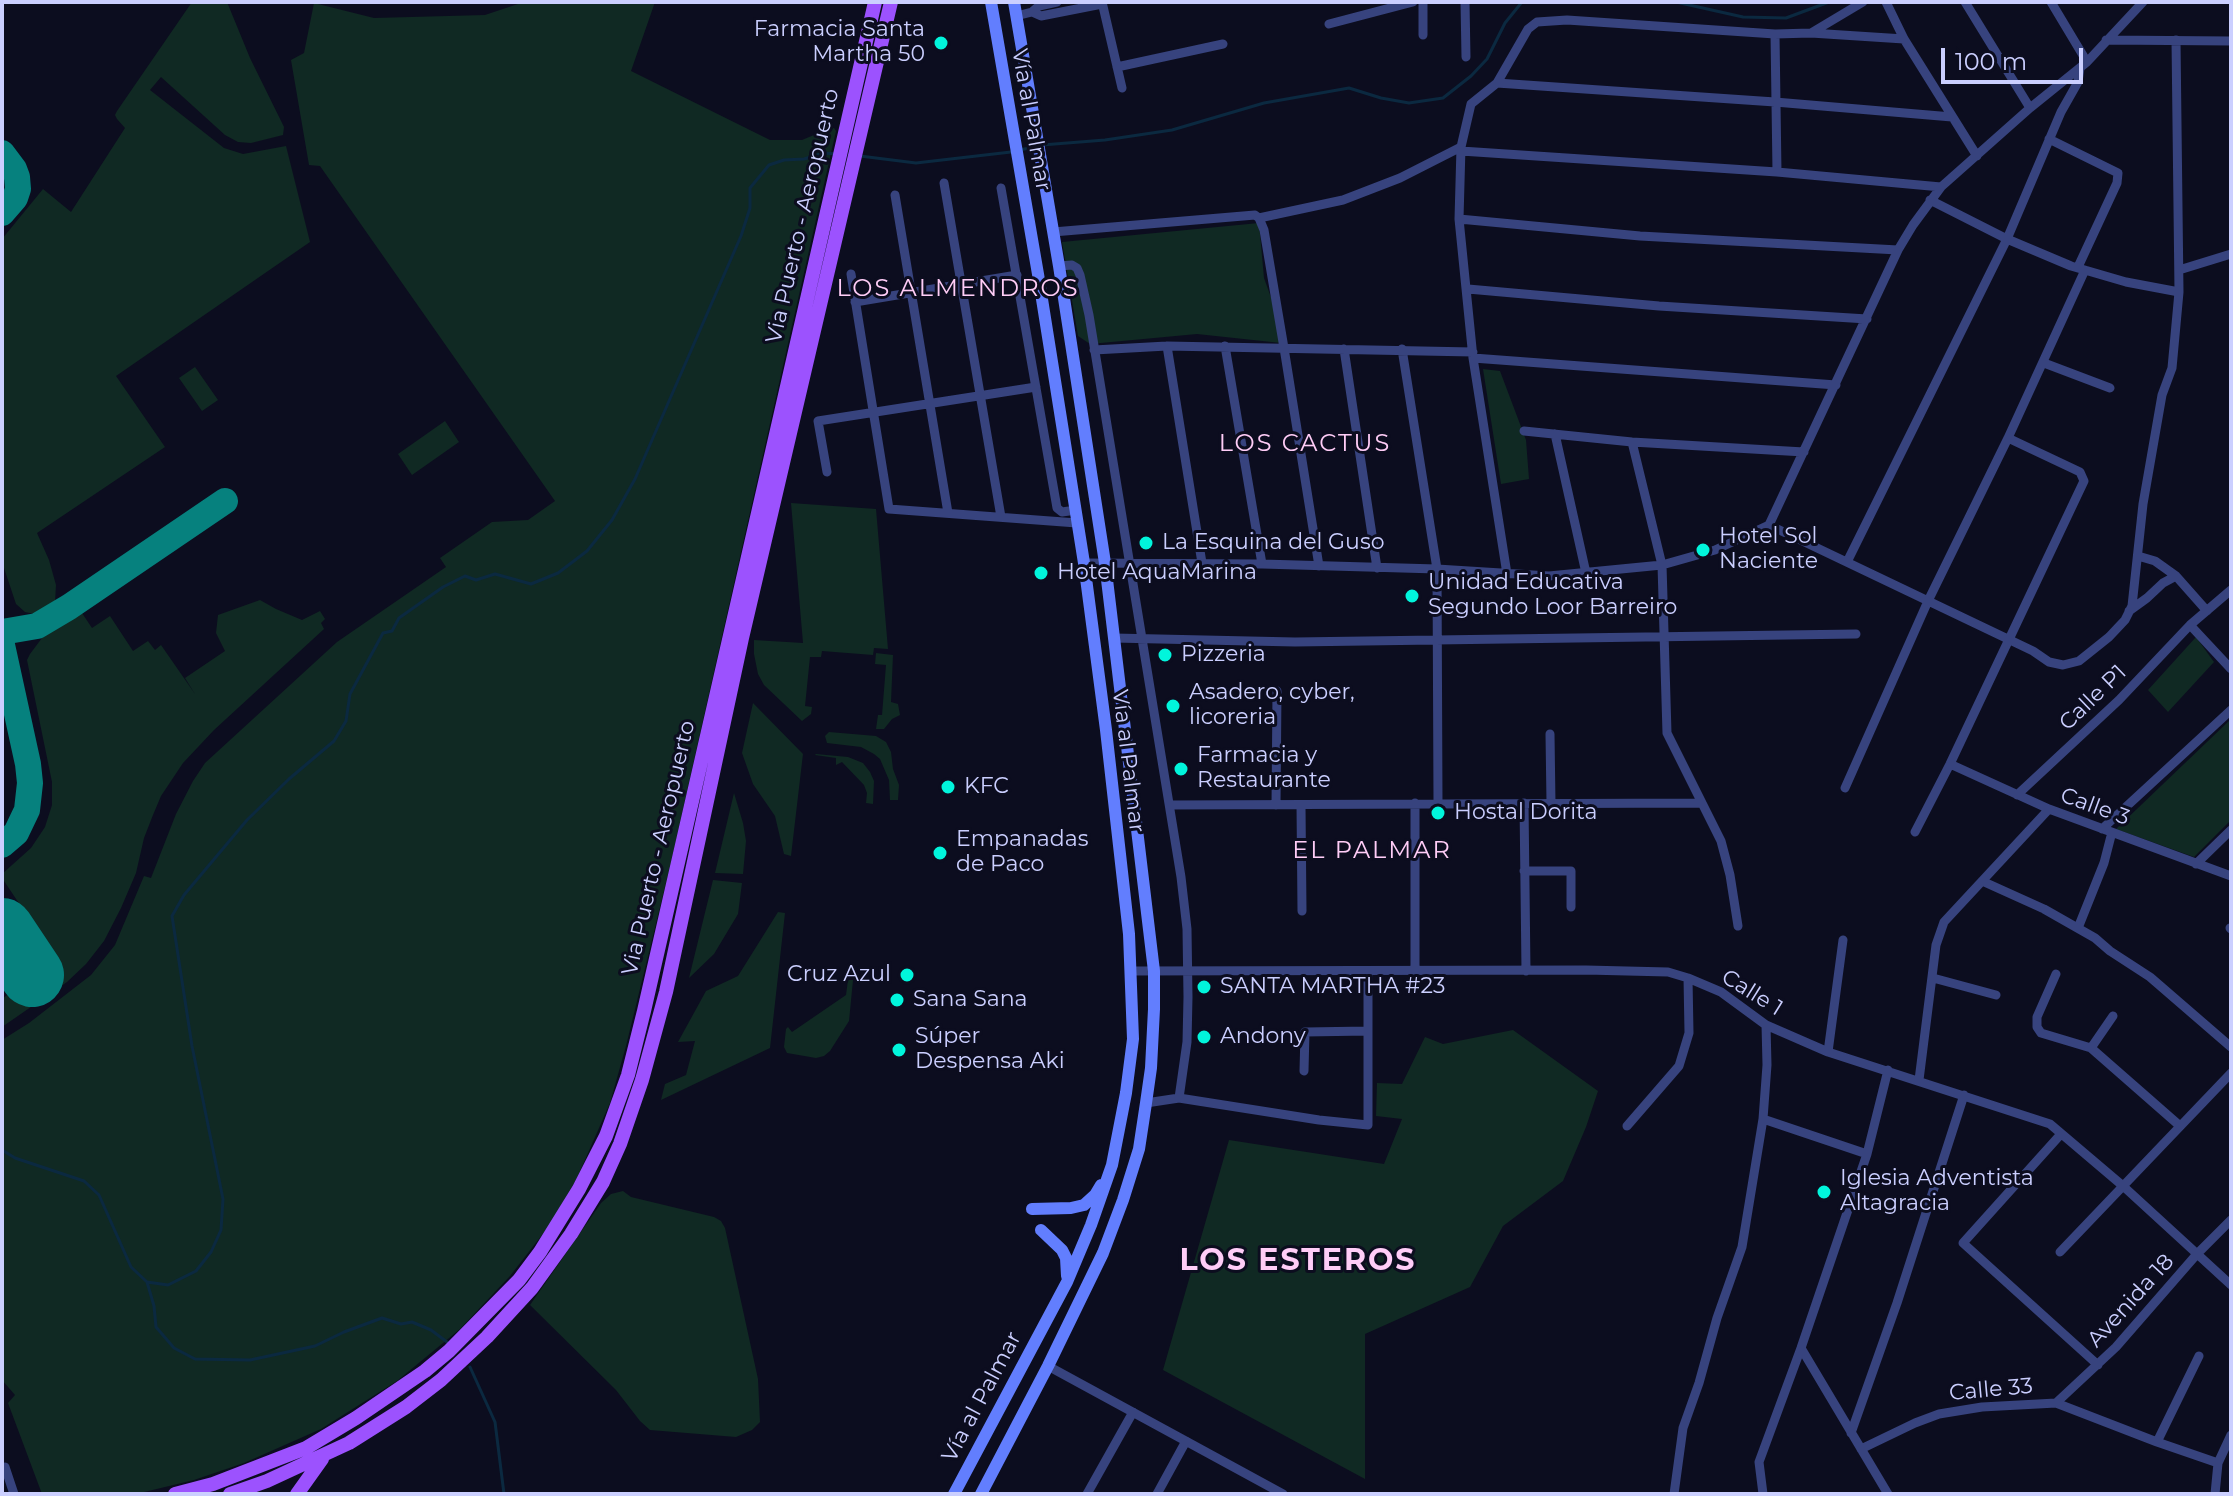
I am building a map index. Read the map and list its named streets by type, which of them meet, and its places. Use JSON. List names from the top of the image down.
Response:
{
  "streets": {
    "main road": ["Vía al Palmar", "Via Puerto - Aeropuerto"],
    "street": [
      "Calle P1",
      "Calle 3",
      "Calle 1",
      "Avenida 18",
      "Calle 33"
    ]
  },
  "crossings": [
    ["Vía al Palmar", "Calle 1"],
    ["Calle P1", "Calle 3"],
    ["Calle 1", "Avenida 18"],
    ["Avenida 18", "Calle 33"]
  ],
  "districts": [
    "LOS ALMENDROS",
    "LOS CACTUS",
    "EL PALMAR",
    "LOS ESTEROS"
  ],
  "places": [
    "Farmacia Santa Martha 50",
    "La Esquina del Guso",
    "Hotel Sol Naciente",
    "Hotel AquaMarina",
    "Unidad Educativa Segundo Loor Barreiro",
    "Pizzeria",
    "Asadero, cyber, licoreria",
    "Farmacia y Restaurante",
    "KFC",
    "Hostal Dorita",
    "Empanadas de Paco",
    "Cruz Azul",
    "SANTA MARTHA #23",
    "Sana Sana",
    "Andony",
    "Súper Despensa Aki",
    "Iglesia Adventista Altagracia"
  ],
  "scale_bar": "100 m"
}
